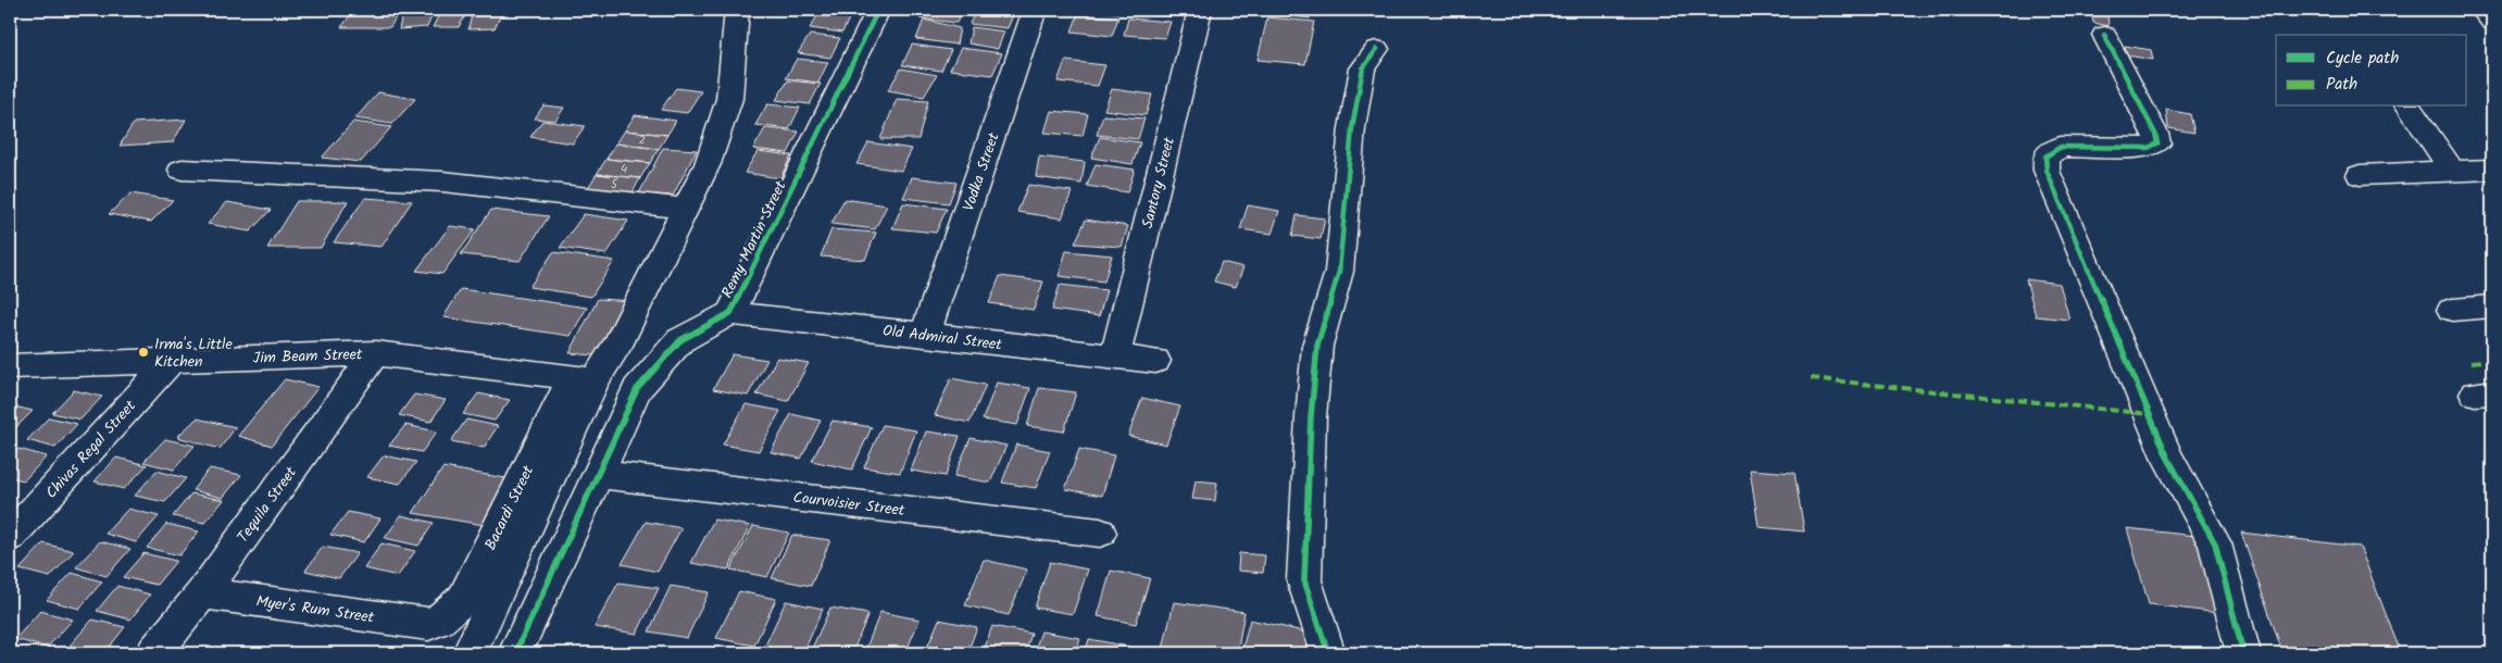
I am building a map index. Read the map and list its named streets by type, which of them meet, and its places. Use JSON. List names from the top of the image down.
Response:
{
  "streets": {
    "street": [
      "Vodka Street",
      "Santory Street",
      "Remy Martin Street",
      "Old Admiral Street",
      "Jim Beam Street",
      "Chivas Regal Street",
      "Courvoisier Street",
      "Tequila Street",
      "Bacardi Street",
      "Myer's Rum Street"
    ]
  },
  "crossings": [
    ["Vodka Street", "Old Admiral Street"],
    ["Santory Street", "Old Admiral Street"],
    ["Remy Martin Street", "Old Admiral Street"],
    ["Remy Martin Street", "Courvoisier Street"],
    ["Jim Beam Street", "Chivas Regal Street"],
    ["Jim Beam Street", "Tequila Street"],
    ["Jim Beam Street", "Bacardi Street"],
    ["Tequila Street", "Myer's Rum Street"],
    ["Bacardi Street", "Myer's Rum Street"]
  ],
  "places": ["Irma's Little Kitchen"],
  "house_numbers": ["2", "4", "5"],
  "legend": ["Cycle path", "Path"]
}
